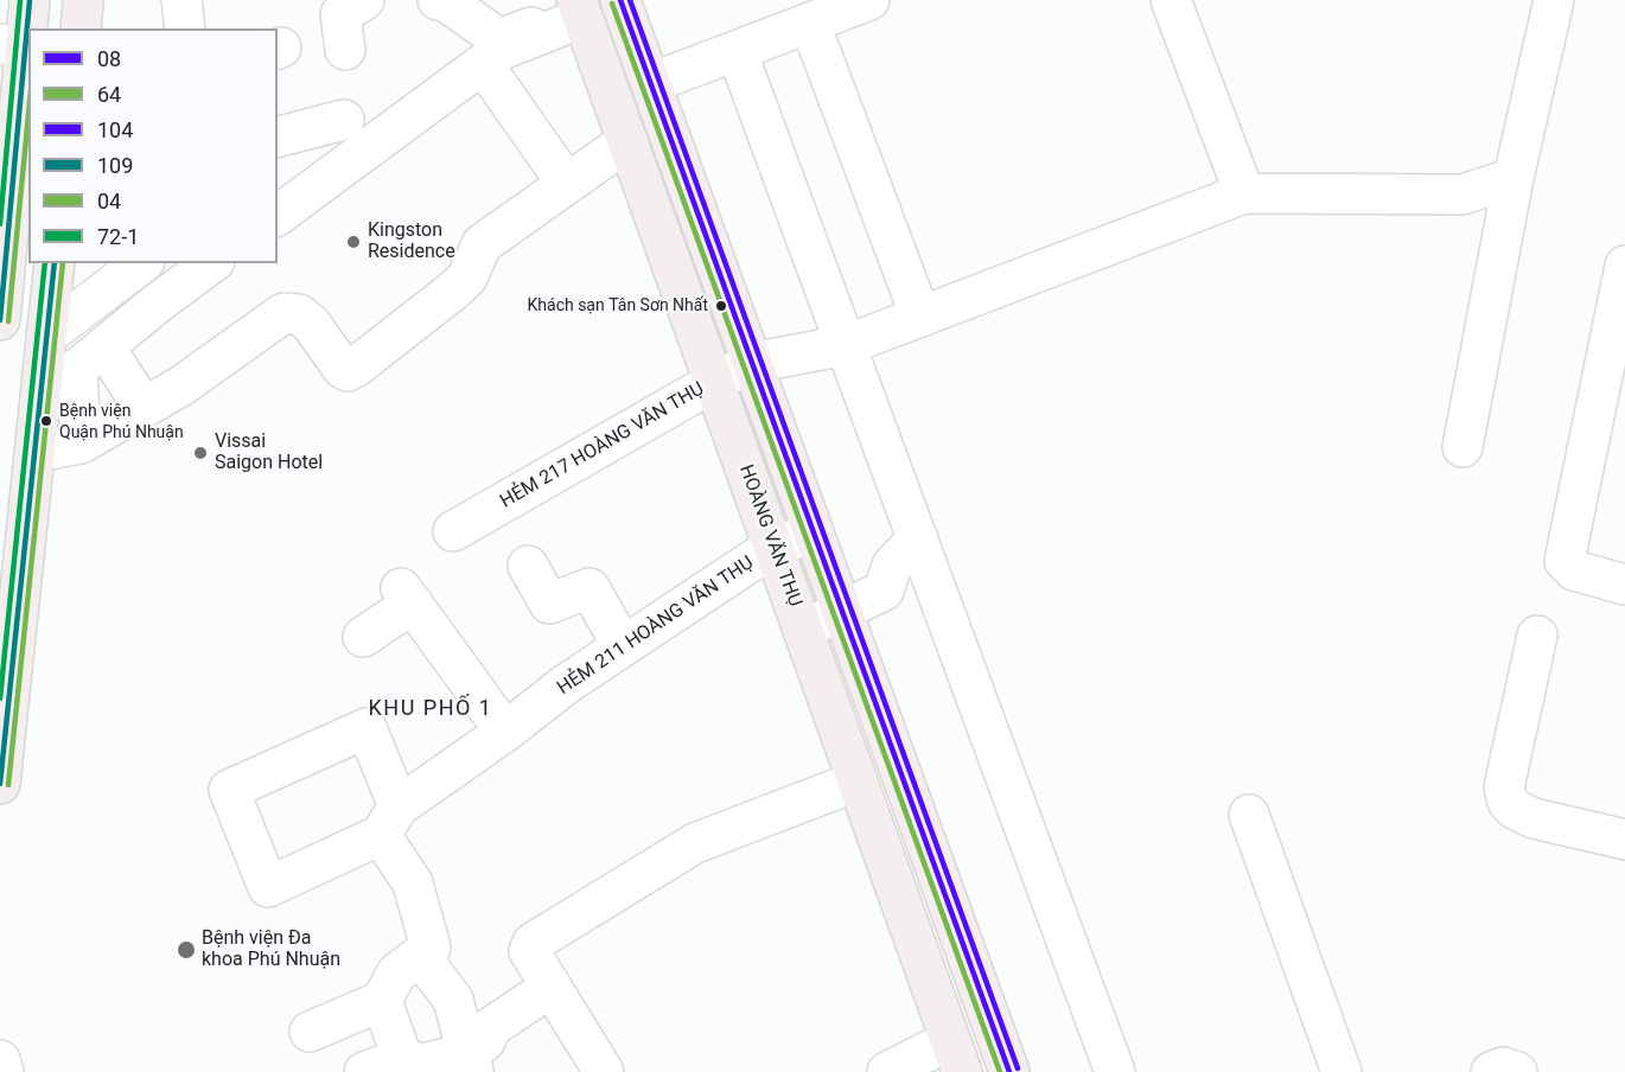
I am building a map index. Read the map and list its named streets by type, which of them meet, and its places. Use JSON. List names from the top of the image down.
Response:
{
  "streets": {
    "main road": ["HOÀNG VĂN THỤ"],
    "street": ["HẺM 217 HOÀNG VĂN THỤ", "HẺM 211 HOÀNG VĂN THỤ"]
  },
  "crossings": [
    ["HẺM 217 HOÀNG VĂN THỤ", "HOÀNG VĂN THỤ"],
    ["HOÀNG VĂN THỤ", "HẺM 211 HOÀNG VĂN THỤ"]
  ],
  "districts": ["KHU PHỐ 1"],
  "places": [
    "Kingston Residence",
    "Khách sạn Tân Sơn Nhất",
    "Bệnh viện Quận Phú Nhuận",
    "Vissai Saigon Hotel",
    "Bệnh viện Đa khoa Phú Nhuận"
  ],
  "lines": [
    "transit line 08",
    "transit line 104",
    "transit line 109",
    "transit line 72-1",
    "transit line 64",
    "transit line 04"
  ],
  "legend": [
    "08",
    "64",
    "104",
    "109",
    "04",
    "72-1"
  ]
}
